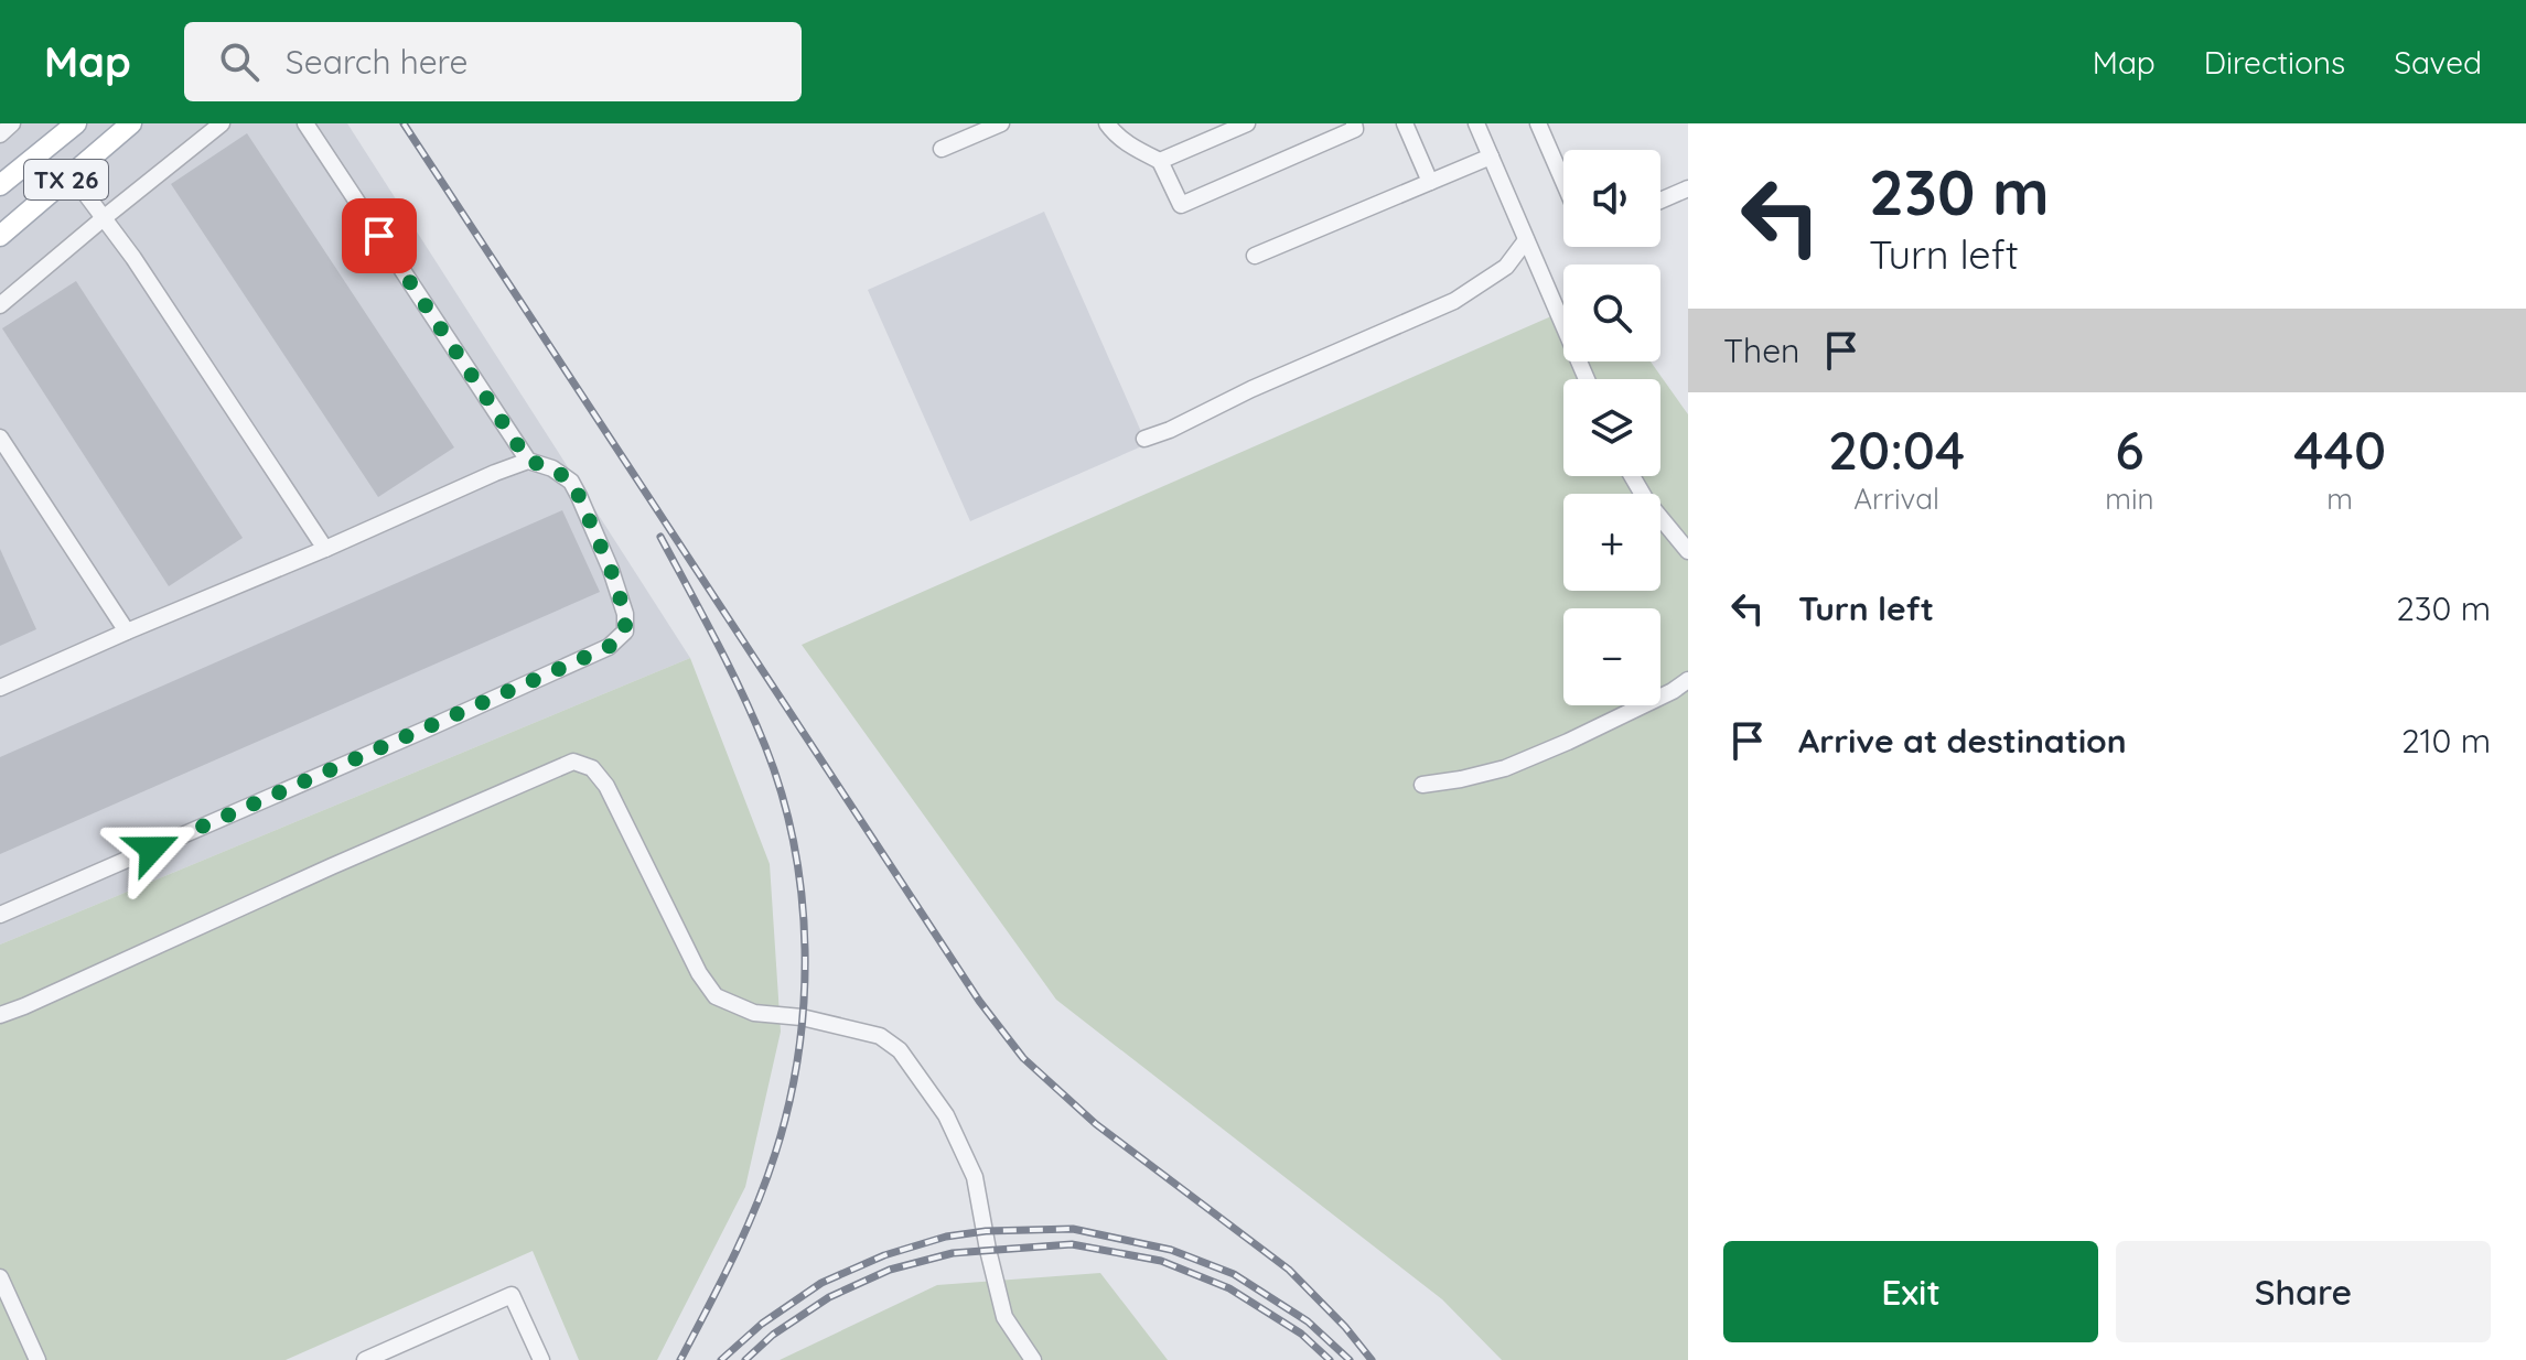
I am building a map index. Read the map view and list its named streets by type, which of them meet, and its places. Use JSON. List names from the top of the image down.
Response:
{
  "streets": {
    "main road": ["TX 26"]
  },
  "page": {
    "header": "Map",
    "search": "Search here",
    "nav": ["Map", "Directions", "Saved"],
    "turn": ["230 m", "Turn left"],
    "map_buttons": ["+", "−"],
    "then": "Then",
    "eta": [
      "20:04",
      "Arrival",
      "6",
      "min",
      "440",
      "m"
    ],
    "list": [
      {
        "name": "Turn left",
        "value": "230 m"
      },
      {
        "name": "Arrive at destination",
        "value": "210 m"
      }
    ],
    "buttons": ["Exit", "Share"]
  }
}
